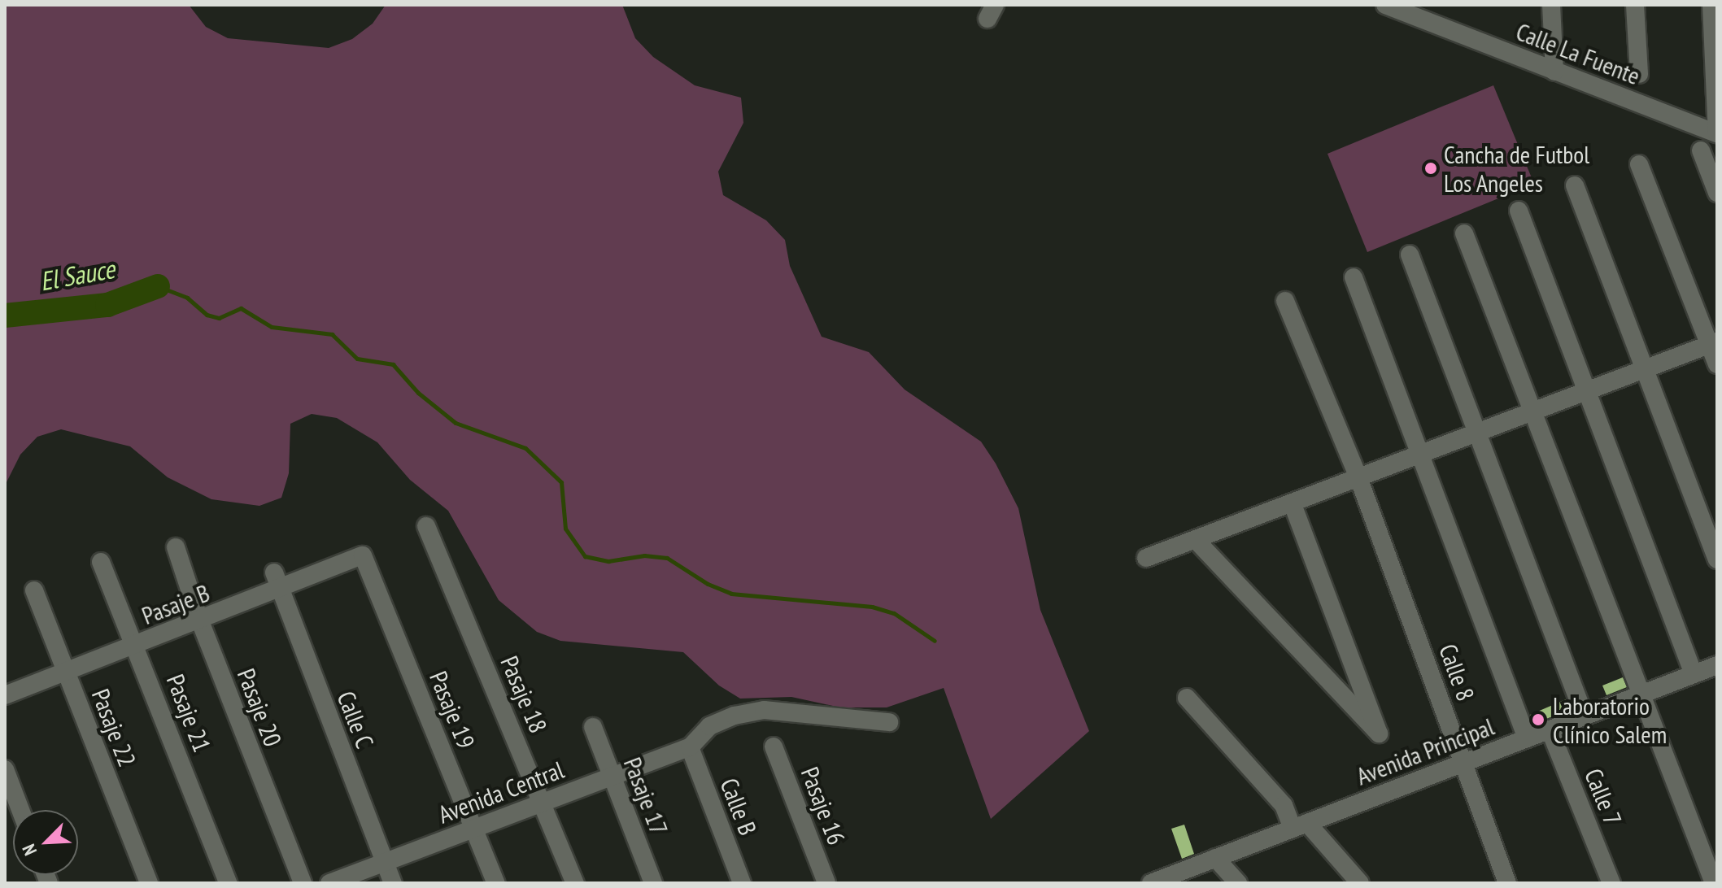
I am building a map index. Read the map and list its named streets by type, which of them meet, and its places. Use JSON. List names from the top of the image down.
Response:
{
  "streets": {
    "street": [
      "Calle La Fuente",
      "Pasaje B",
      "Calle 8",
      "Pasaje 18",
      "Pasaje 20",
      "Pasaje 19",
      "Pasaje 21",
      "Calle C",
      "Pasaje 22",
      "Avenida Principal",
      "Avenida Central",
      "Pasaje 17",
      "Calle 7",
      "Pasaje 16",
      "Calle B"
    ]
  },
  "crossings": [
    ["Pasaje B", "Pasaje 20"],
    ["Pasaje B", "Pasaje 19"],
    ["Pasaje B", "Pasaje 21"],
    ["Pasaje B", "Calle C"],
    ["Pasaje B", "Pasaje 22"],
    ["Calle 8", "Avenida Principal"],
    ["Pasaje 18", "Avenida Central"],
    ["Pasaje 19", "Avenida Central"],
    ["Calle C", "Avenida Central"],
    ["Avenida Principal", "Calle 7"],
    ["Avenida Central", "Pasaje 17"],
    ["Avenida Central", "Calle B"]
  ],
  "water": ["El Sauce"],
  "places": ["Cancha de Futbol Los Angeles", "Laboratorio Clínico Salem"],
  "north": "bottom left"
}
